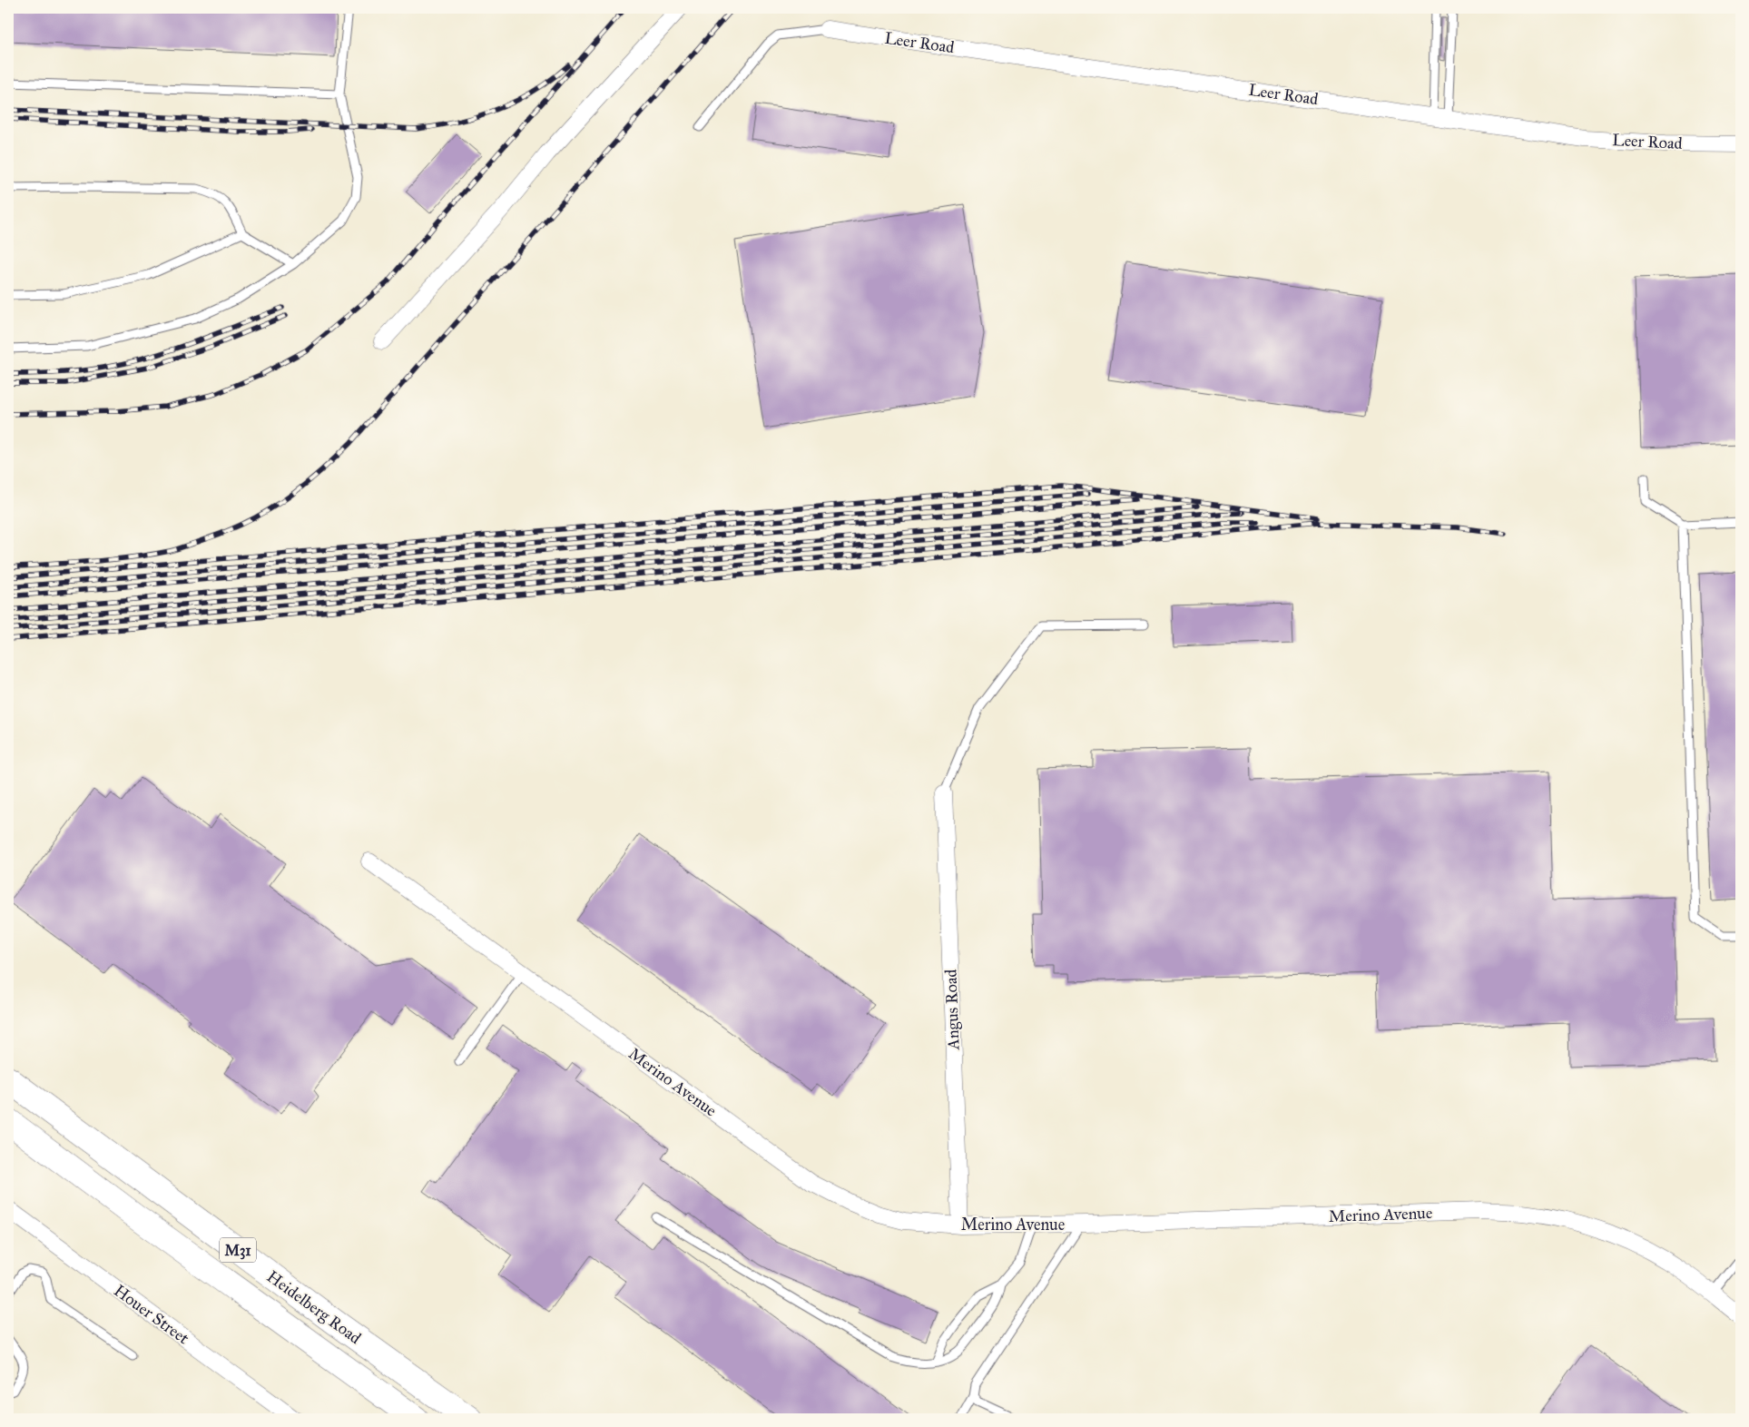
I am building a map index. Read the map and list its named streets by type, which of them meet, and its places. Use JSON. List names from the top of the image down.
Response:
{
  "streets": {
    "main road": ["M31", "Heidelberg Road"],
    "street": [
      "Leer Road",
      "Angus Road",
      "Merino Avenue",
      "Houer Street"
    ]
  },
  "crossings": [
    ["Angus Road", "Merino Avenue"]
  ]
}
